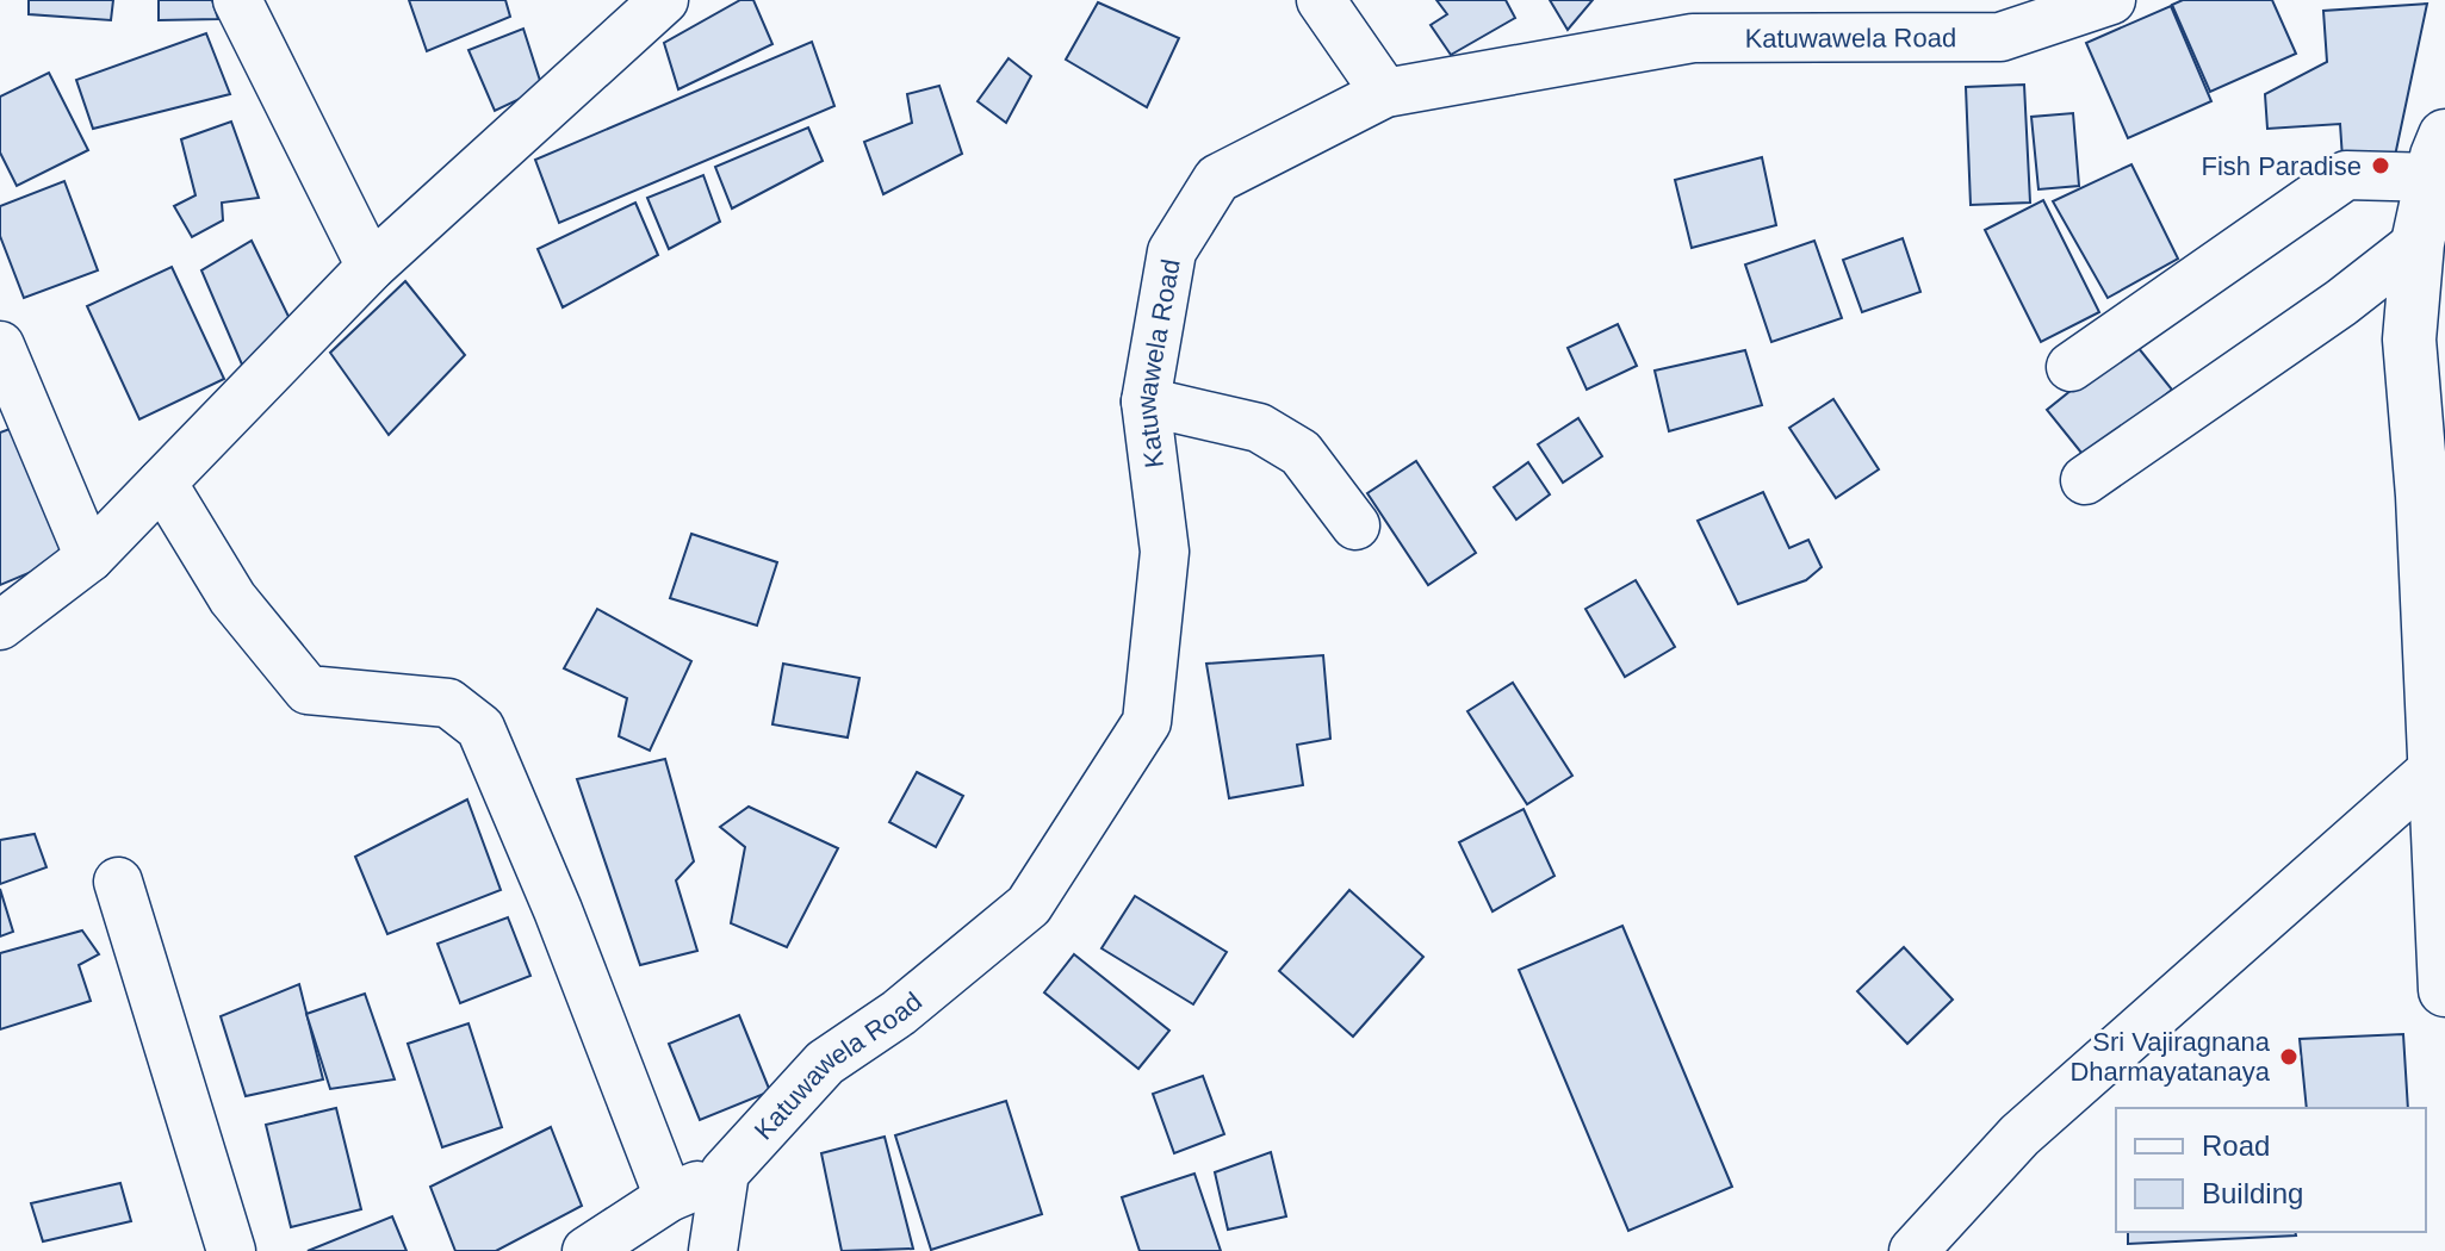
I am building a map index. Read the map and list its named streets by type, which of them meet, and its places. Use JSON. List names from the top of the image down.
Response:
{
  "streets": {
    "street": ["Katuwawela Road"]
  },
  "places": ["Fish Paradise", "Sri Vajiragnana Dharmayatanaya"],
  "legend": ["Road", "Building"]
}
